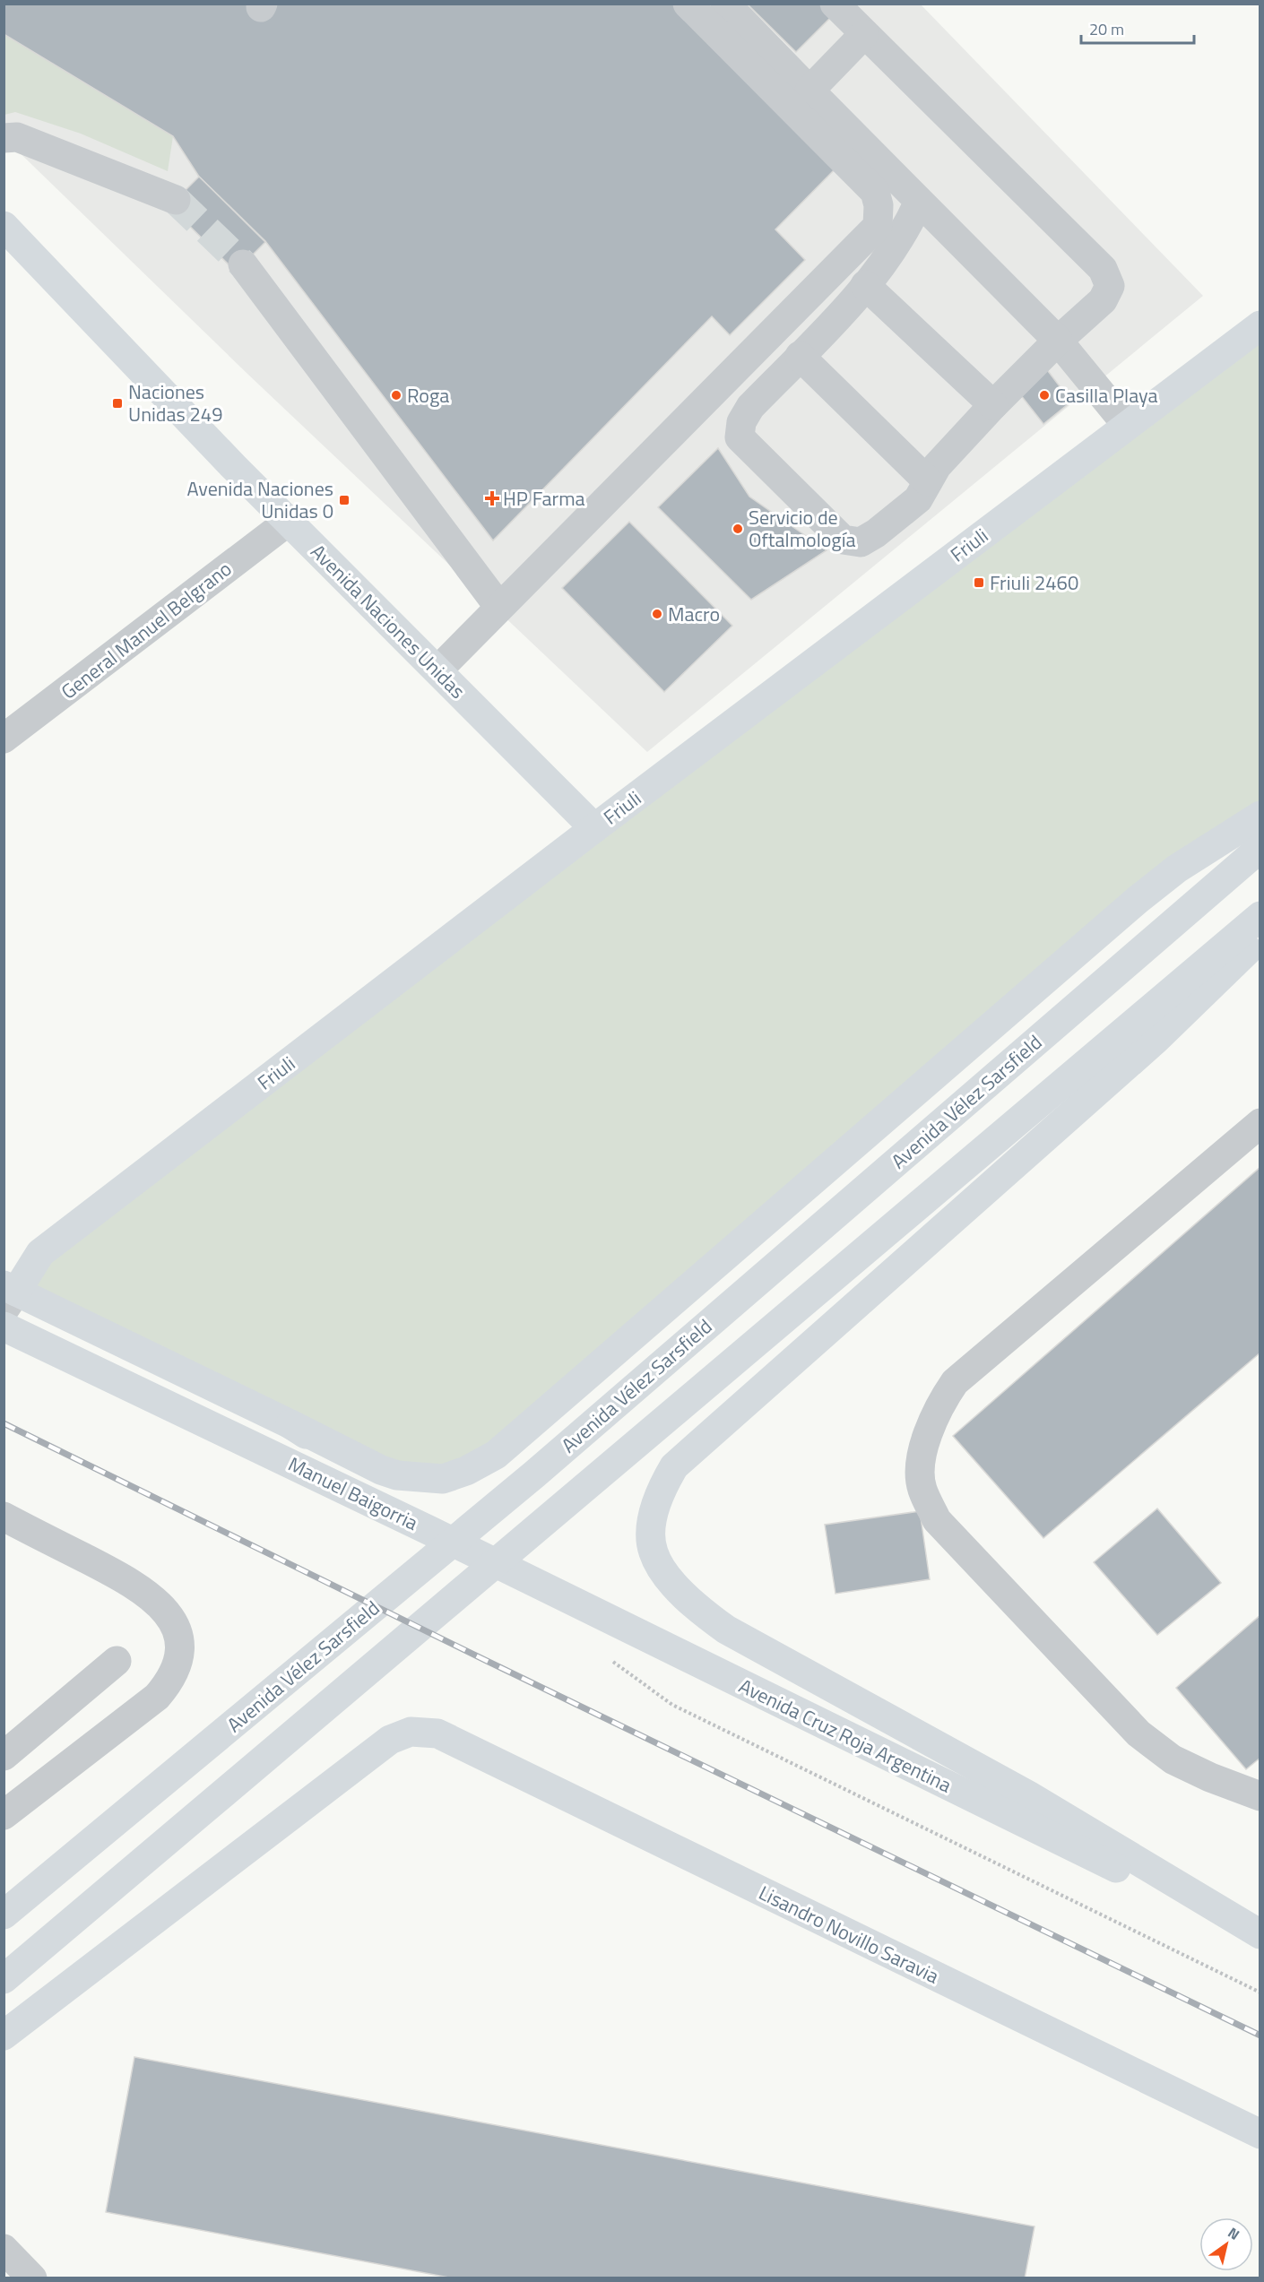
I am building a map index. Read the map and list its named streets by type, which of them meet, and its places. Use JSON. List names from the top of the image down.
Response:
{
  "streets": {
    "main road": [
      "Friuli",
      "Avenida Naciones Unidas",
      "Avenida Vélez Sarsfield",
      "Manuel Baigorria",
      "Avenida Cruz Roja Argentina",
      "Lisandro Novillo Saravia"
    ],
    "street": ["General Manuel Belgrano"]
  },
  "crossings": [
    ["Friuli", "Avenida Naciones Unidas"],
    ["Friuli", "Manuel Baigorria"],
    ["Avenida Naciones Unidas", "General Manuel Belgrano"],
    ["Manuel Baigorria", "Avenida Cruz Roja Argentina"]
  ],
  "places": {
    "other": [
      "Roga",
      "Casilla Playa",
      "Servicio de Oftalmología",
      "Macro"
    ],
    "transit": ["Naciones Unidas 249", "Avenida Naciones Unidas 0", "Friuli 2460"],
    "health": ["HP Farma"]
  },
  "scale_bar": "20 m",
  "north": "top right"
}
